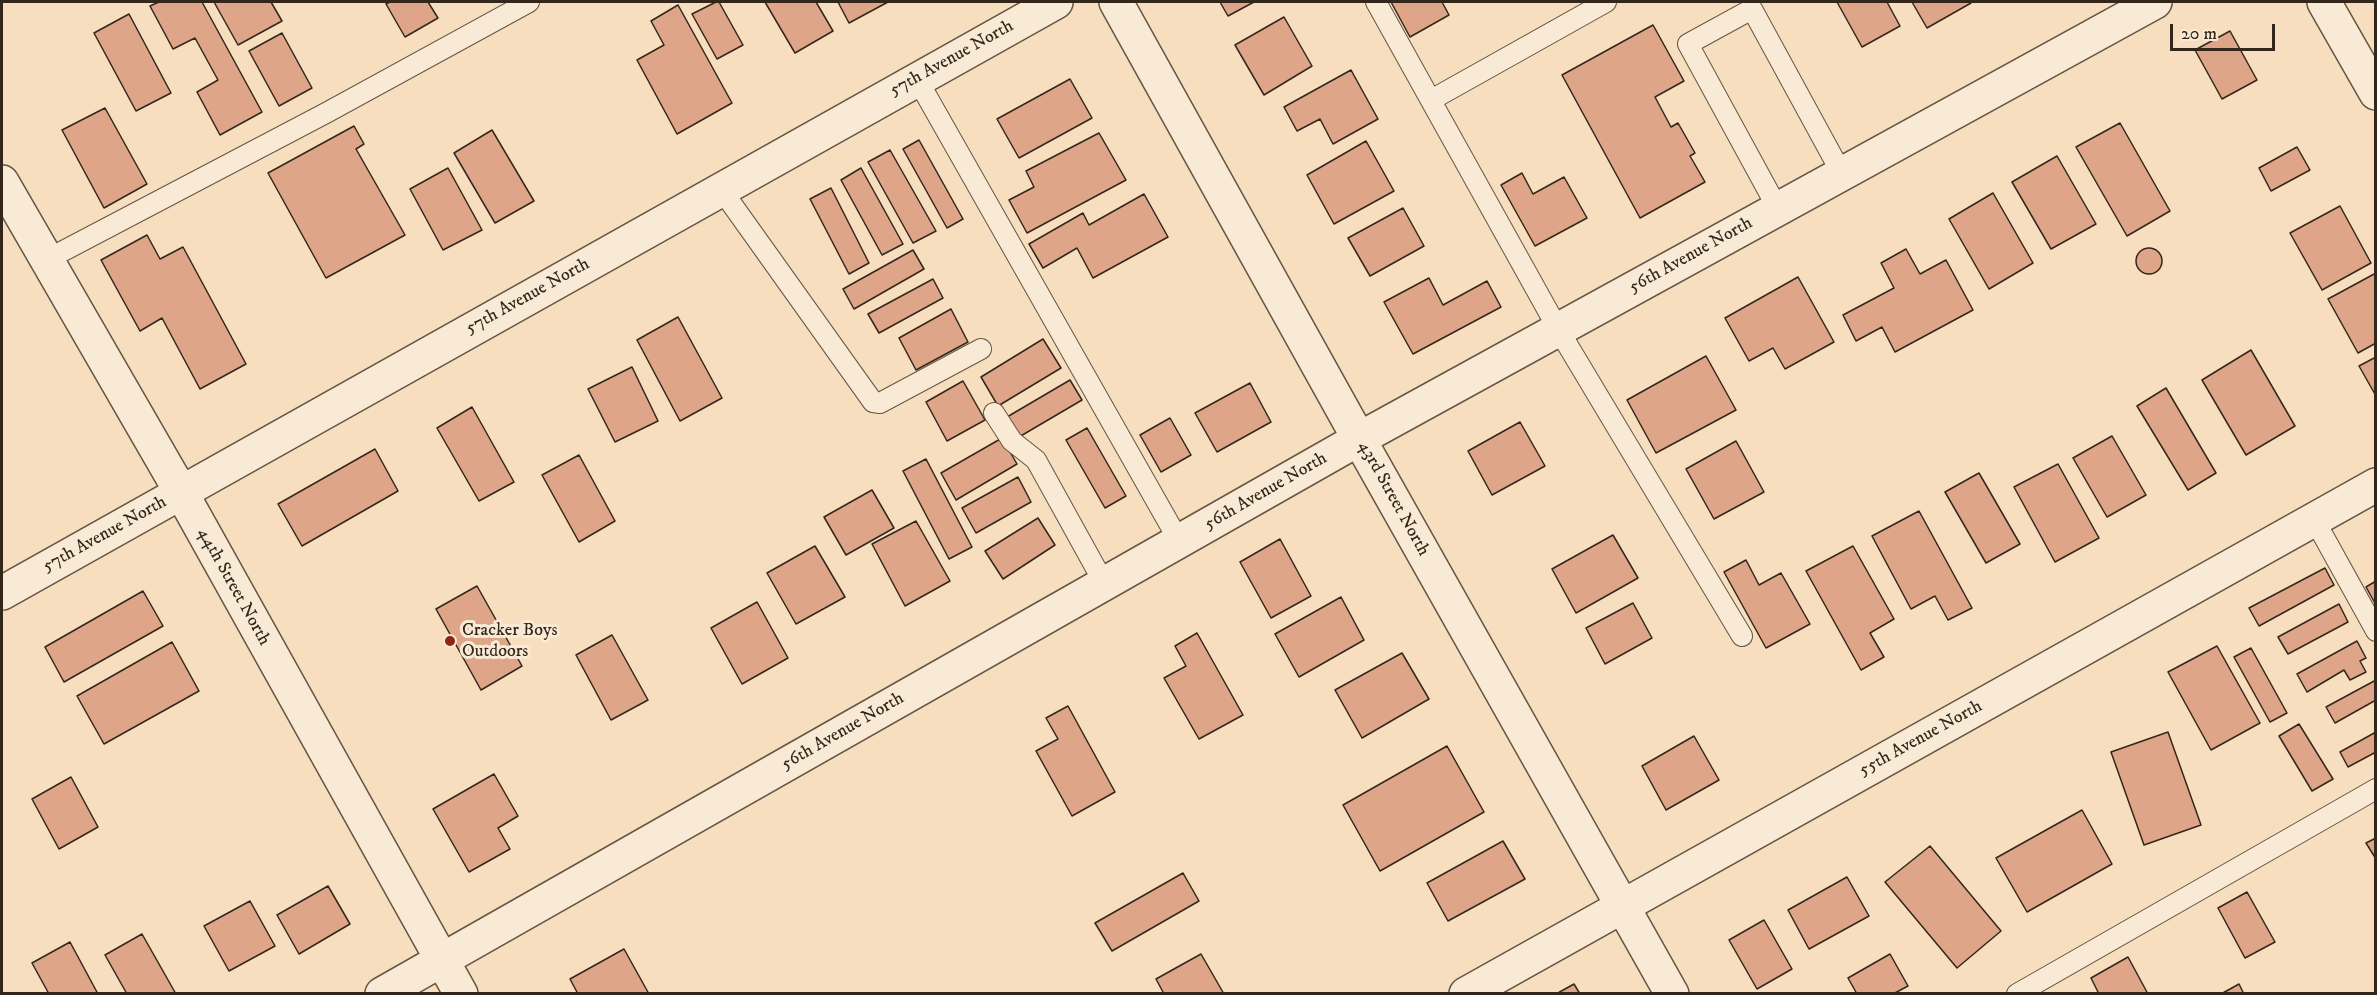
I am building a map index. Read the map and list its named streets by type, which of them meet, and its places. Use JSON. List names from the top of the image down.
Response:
{
  "streets": {
    "street": [
      "57th Avenue North",
      "56th Avenue North",
      "43rd Street North",
      "44th Street North",
      "55th Avenue North"
    ]
  },
  "crossings": [
    ["57th Avenue North", "44th Street North"],
    ["56th Avenue North", "43rd Street North"],
    ["56th Avenue North", "44th Street North"],
    ["43rd Street North", "55th Avenue North"]
  ],
  "places": ["Cracker Boys Outdoors"],
  "scale_bar": "20 m"
}
